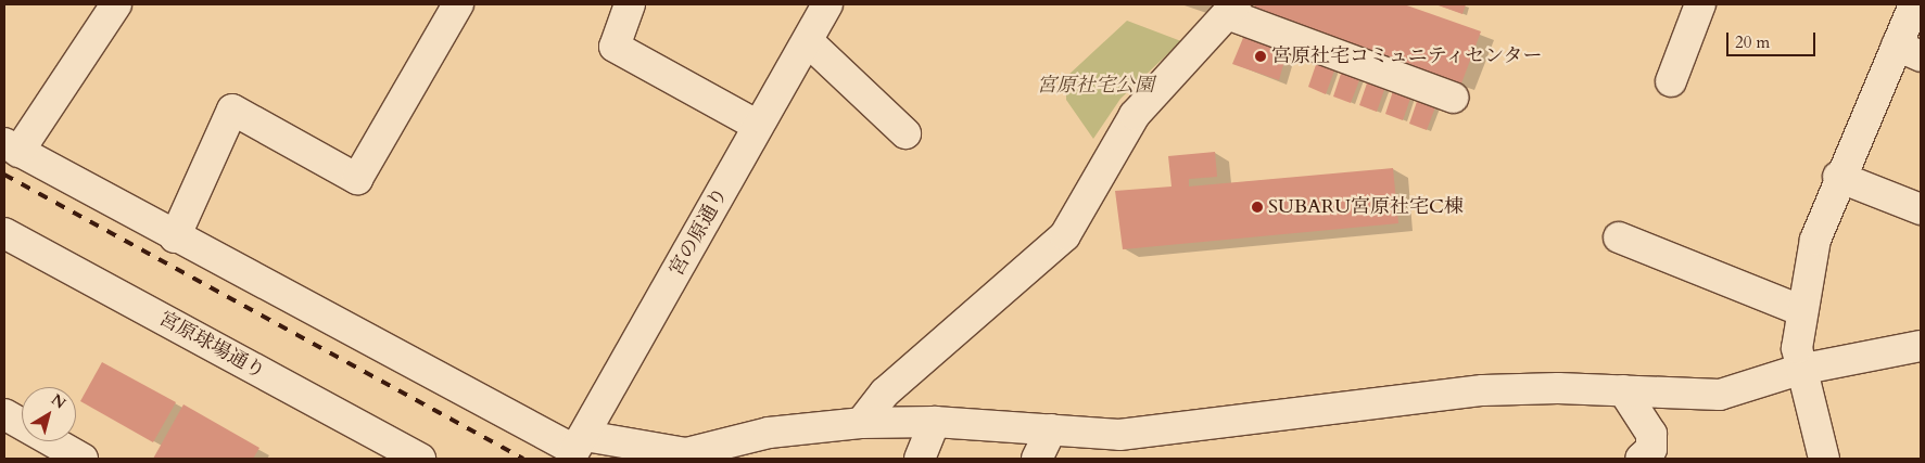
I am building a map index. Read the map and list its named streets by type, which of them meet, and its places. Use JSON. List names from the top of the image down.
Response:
{
  "streets": {
    "street": ["宮の原通り", "宮原球場通り"]
  },
  "parks": ["宮原社宅公園"],
  "places": ["宮原社宅コミュニティセンター", "SUBARU宮原社宅C棟"],
  "scale_bar": "20 m",
  "north": "top right"
}
